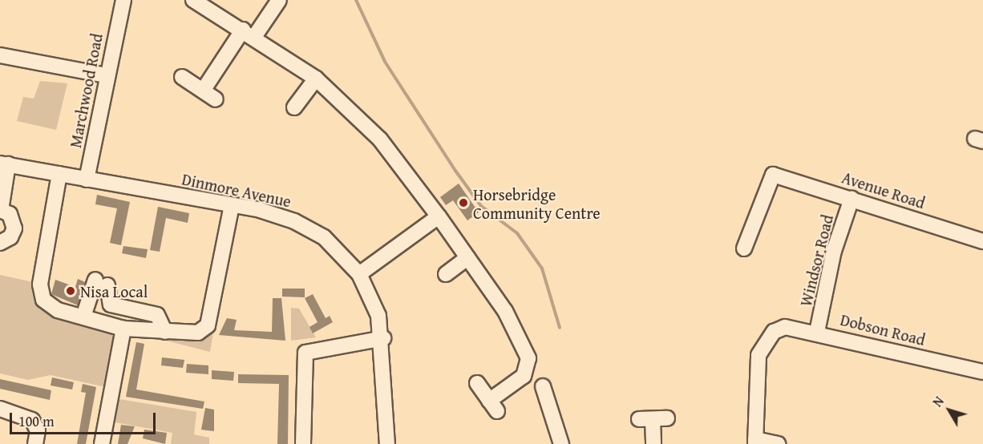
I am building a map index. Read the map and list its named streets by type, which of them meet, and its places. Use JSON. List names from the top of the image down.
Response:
{
  "streets": {
    "street": [
      "Marchwood Road",
      "Dinmore Avenue",
      "Avenue Road",
      "Windsor Road",
      "Dobson Road"
    ]
  },
  "crossings": [
    ["Marchwood Road", "Dinmore Avenue"],
    ["Avenue Road", "Windsor Road"],
    ["Windsor Road", "Dobson Road"]
  ],
  "places": ["Horsebridge Community Centre", "Nisa Local"],
  "scale_bar": "100 m",
  "north": "top left"
}
